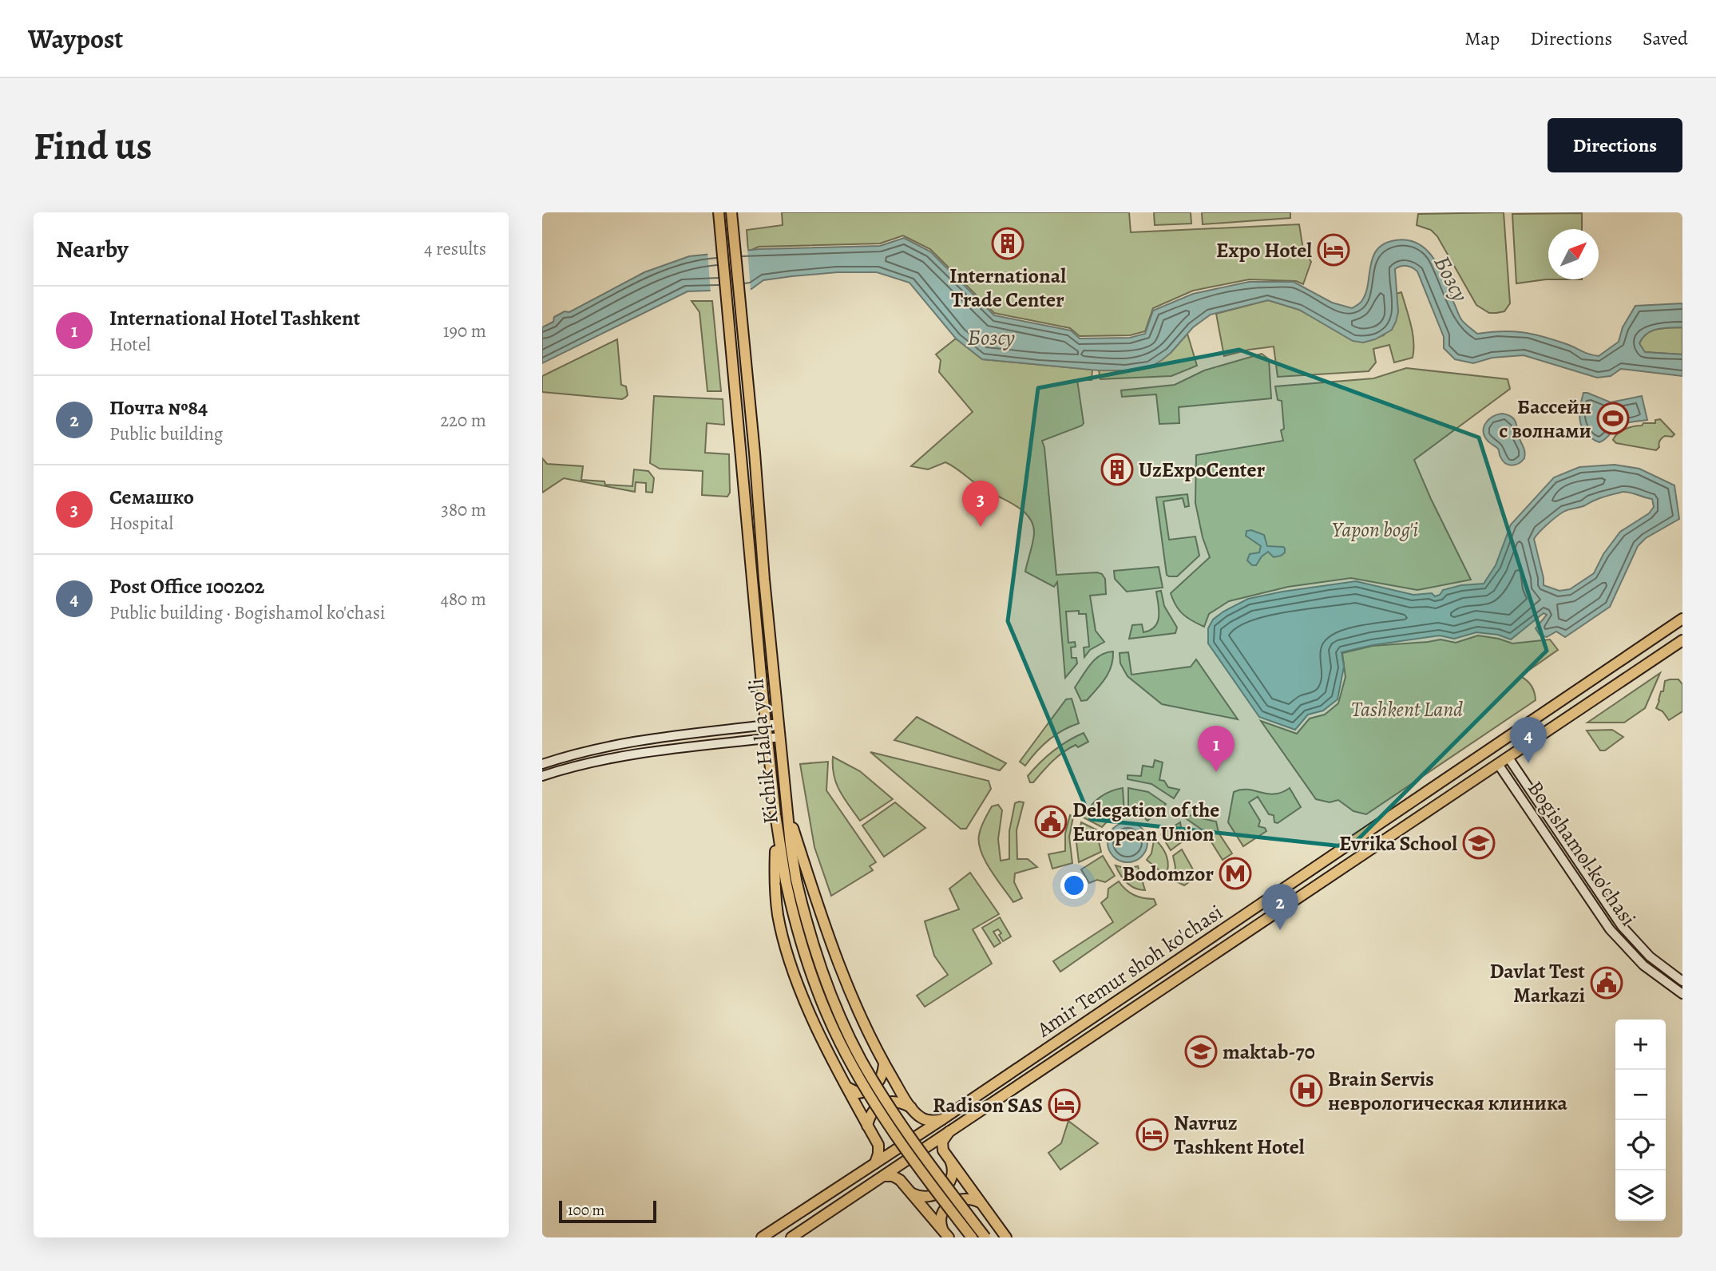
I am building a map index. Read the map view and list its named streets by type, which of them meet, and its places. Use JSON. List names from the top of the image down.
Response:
{
  "streets": {
    "main road": ["Kichik Halqa yo'li", "Bogishamol ko'chasi", "Amir Temur shoh ko'chasi"]
  },
  "crossings": [
    ["Bogishamol ko'chasi", "Amir Temur shoh ko'chasi"]
  ],
  "water": ["Бозсу"],
  "parks": ["Yapon bog'i", "Tashkent Land"],
  "places": {
    "building": ["International Trade Center", "UzExpoCenter"],
    "hotel": ["Expo Hotel", "Radison SAS", "Navruz Tashkent Hotel"],
    "sports": ["Бассейн с волнами"],
    "public building": ["Delegation of the European Union", "Davlat Test Markazi"],
    "school or university": ["Evrika School", "maktab-70"],
    "metro station": ["Bodomzor"],
    "hospital": ["Brain Servis неврологическая клиника"]
  },
  "scale_bar": "100 m",
  "north": "top right",
  "page": {
    "header": "Waypost",
    "nav": ["Map", "Directions", "Saved"],
    "buttons": "Directions",
    "title": "Find us",
    "heading": ["Nearby", "4 results"],
    "list": [
      {
        "mark": "1",
        "name": "International Hotel Tashkent",
        "note": "Hotel",
        "value": "190 m"
      },
      {
        "mark": "2",
        "name": "Почта №84",
        "note": "Public building",
        "value": "220 m"
      },
      {
        "mark": "3",
        "name": "Семашко",
        "note": "Hospital",
        "value": "380 m"
      },
      {
        "mark": "4",
        "name": "Post Office 100202",
        "note": "Public building · Bogishamol ko'chasi",
        "value": "480 m"
      }
    ],
    "pins": [
      "3",
      "4",
      "1",
      "2"
    ],
    "map_buttons": ["+", "−"],
    "scale": "100 m"
  }
}
